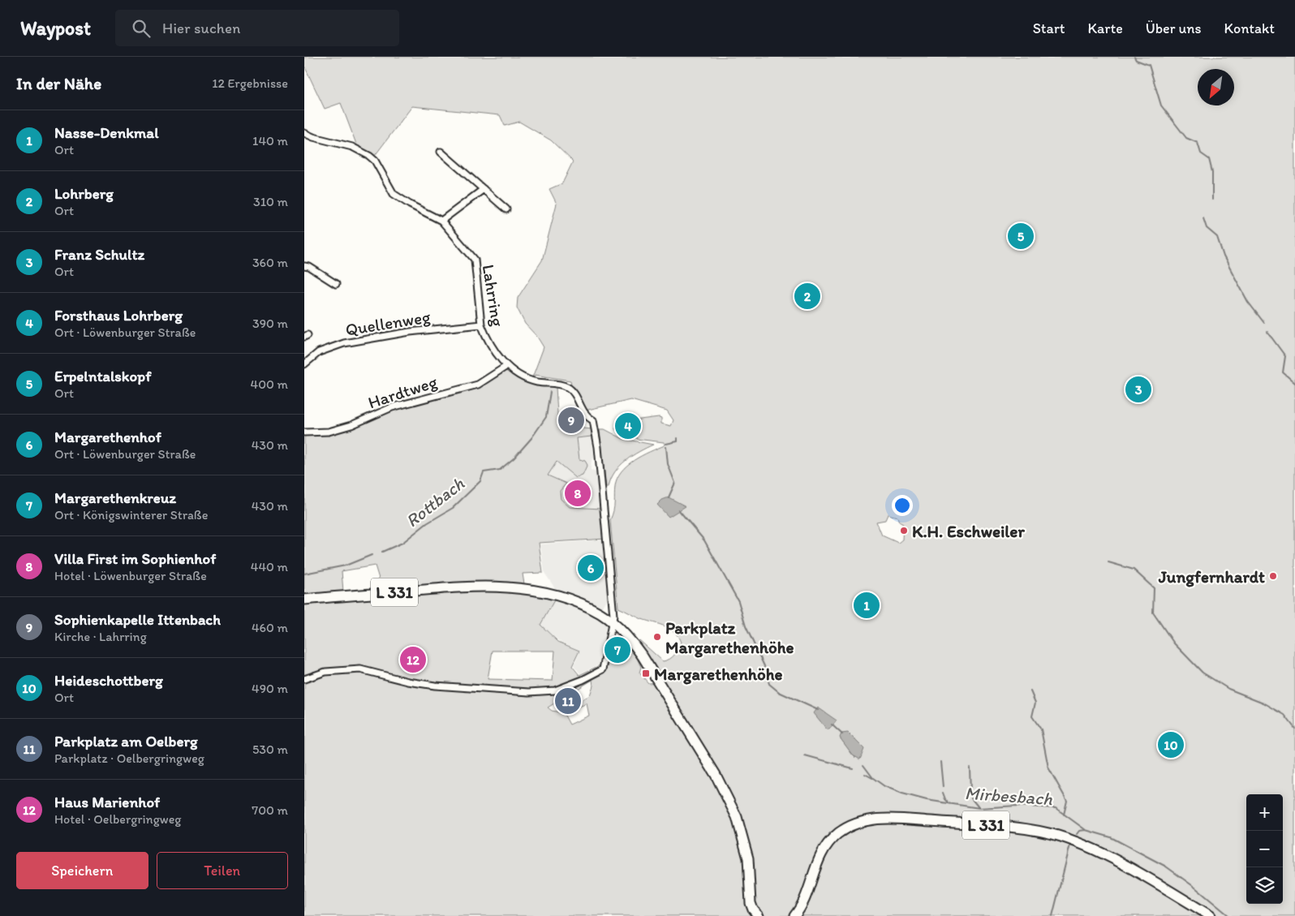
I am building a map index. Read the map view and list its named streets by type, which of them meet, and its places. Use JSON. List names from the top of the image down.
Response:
{
  "streets": {
    "main road": ["L 331"],
    "street": ["Lahrring", "Quellenweg", "Hardtweg"]
  },
  "crossings": [
    ["Lahrring", "Quellenweg"],
    ["Lahrring", "Hardtweg"],
    ["Lahrring", "L 331"]
  ],
  "water": ["Rottbach", "Mirbesbach"],
  "places": {
    "other": ["K.H. Eschweiler", "Jungfernhardt", "Parkplatz Margarethenhöhe"],
    "transit": ["Margarethenhöhe"]
  },
  "north": "bottom left",
  "page": {
    "header": "Waypost",
    "search": "Hier suchen",
    "nav": [
      "Start",
      "Karte",
      "Über uns",
      "Kontakt"
    ],
    "heading": ["In der Nähe", "12 Ergebnisse"],
    "list": [
      {
        "mark": "1",
        "name": "Nasse-Denkmal",
        "note": "Ort",
        "value": "140 m"
      },
      {
        "mark": "2",
        "name": "Lohrberg",
        "note": "Ort",
        "value": "310 m"
      },
      {
        "mark": "3",
        "name": "Franz Schultz",
        "note": "Ort",
        "value": "360 m"
      },
      {
        "mark": "4",
        "name": "Forsthaus Lohrberg",
        "note": "Ort · Löwenburger Straße",
        "value": "390 m"
      },
      {
        "mark": "5",
        "name": "Erpelntalskopf",
        "note": "Ort",
        "value": "400 m"
      },
      {
        "mark": "6",
        "name": "Margarethenhof",
        "note": "Ort · Löwenburger Straße",
        "value": "430 m"
      },
      {
        "mark": "7",
        "name": "Margarethenkreuz",
        "note": "Ort · Königswinterer Straße",
        "value": "430 m"
      },
      {
        "mark": "8",
        "name": "Villa First im Sophienhof",
        "note": "Hotel · Löwenburger Straße",
        "value": "440 m"
      },
      {
        "mark": "9",
        "name": "Sophienkapelle Ittenbach",
        "note": "Kirche · Lahrring",
        "value": "460 m"
      },
      {
        "mark": "10",
        "name": "Heideschottberg",
        "note": "Ort",
        "value": "490 m"
      },
      {
        "mark": "11",
        "name": "Parkplatz am Oelberg",
        "note": "Parkplatz · Oelbergringweg",
        "value": "530 m"
      },
      {
        "mark": "12",
        "name": "Haus Marienhof",
        "note": "Hotel · Oelbergringweg",
        "value": "700 m"
      }
    ],
    "pins": [
      "5",
      "2",
      "3",
      "9",
      "4",
      "8",
      "6",
      "1",
      "7",
      "12",
      "11",
      "10"
    ],
    "map_buttons": ["+", "−"],
    "buttons": ["Speichern", "Teilen"]
  }
}
